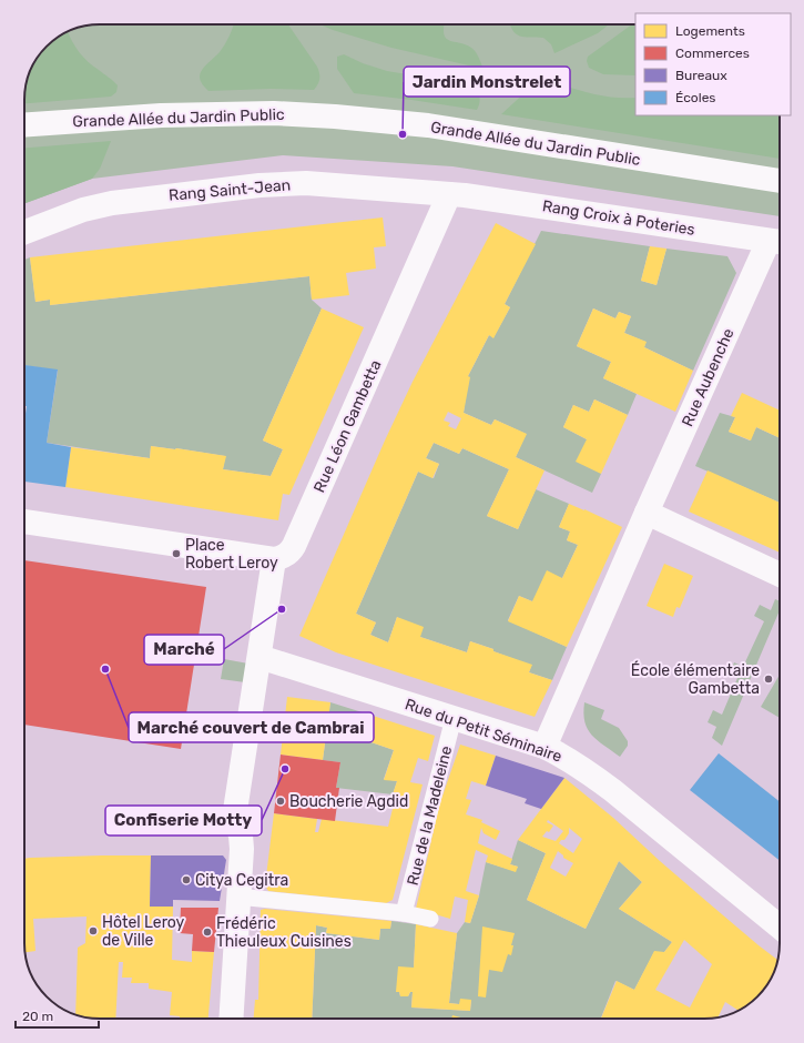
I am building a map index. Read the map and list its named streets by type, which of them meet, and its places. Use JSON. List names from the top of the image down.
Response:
{
  "streets": {
    "street": [
      "Grande Allée du Jardin Public",
      "Rang Saint-Jean",
      "Rang Croix à Poteries",
      "Rue Aubenche",
      "Rue Léon Gambetta",
      "Rue du Petit Séminaire"
    ],
    "lane": ["Rue de la Madeleine"]
  },
  "crossings": [
    ["Rang Saint-Jean", "Rang Croix à Poteries"],
    ["Rang Saint-Jean", "Rue Léon Gambetta"],
    ["Rang Croix à Poteries", "Rue Aubenche"],
    ["Rang Croix à Poteries", "Rue Léon Gambetta"],
    ["Rue Aubenche", "Rue du Petit Séminaire"],
    ["Rue du Petit Séminaire", "Rue de la Madeleine"]
  ],
  "places": [
    "Jardin Monstrelet",
    "Place Robert Leroy",
    "Marché",
    "Marché couvert de Cambrai",
    "École élémentaire Gambetta",
    "Confiserie Motty",
    "Boucherie Agdid",
    "Citya Cegitra",
    "Hôtel Leroy de Ville",
    "Frédéric Thieuleux Cuisines"
  ],
  "legend": [
    "Logements",
    "Commerces",
    "Bureaux",
    "Écoles"
  ],
  "scale_bar": "20 m"
}
